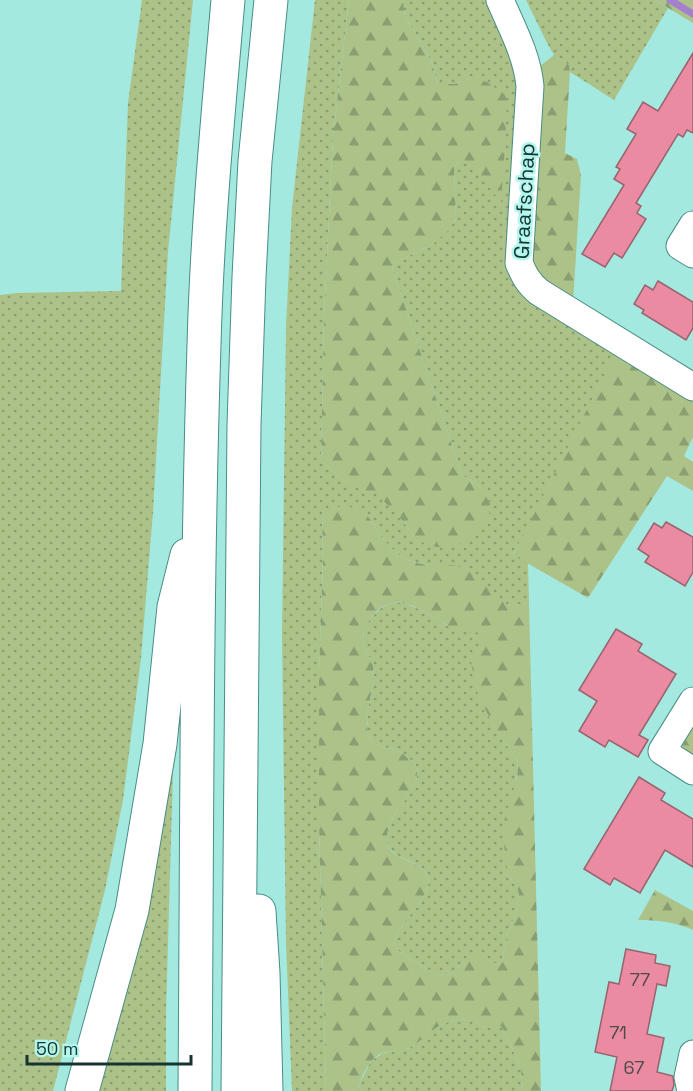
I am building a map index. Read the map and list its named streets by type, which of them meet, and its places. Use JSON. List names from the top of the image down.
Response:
{
  "streets": {
    "street": ["Graafschap"]
  },
  "house_numbers": ["77", "71", "67"],
  "scale_bar": "50 m"
}
